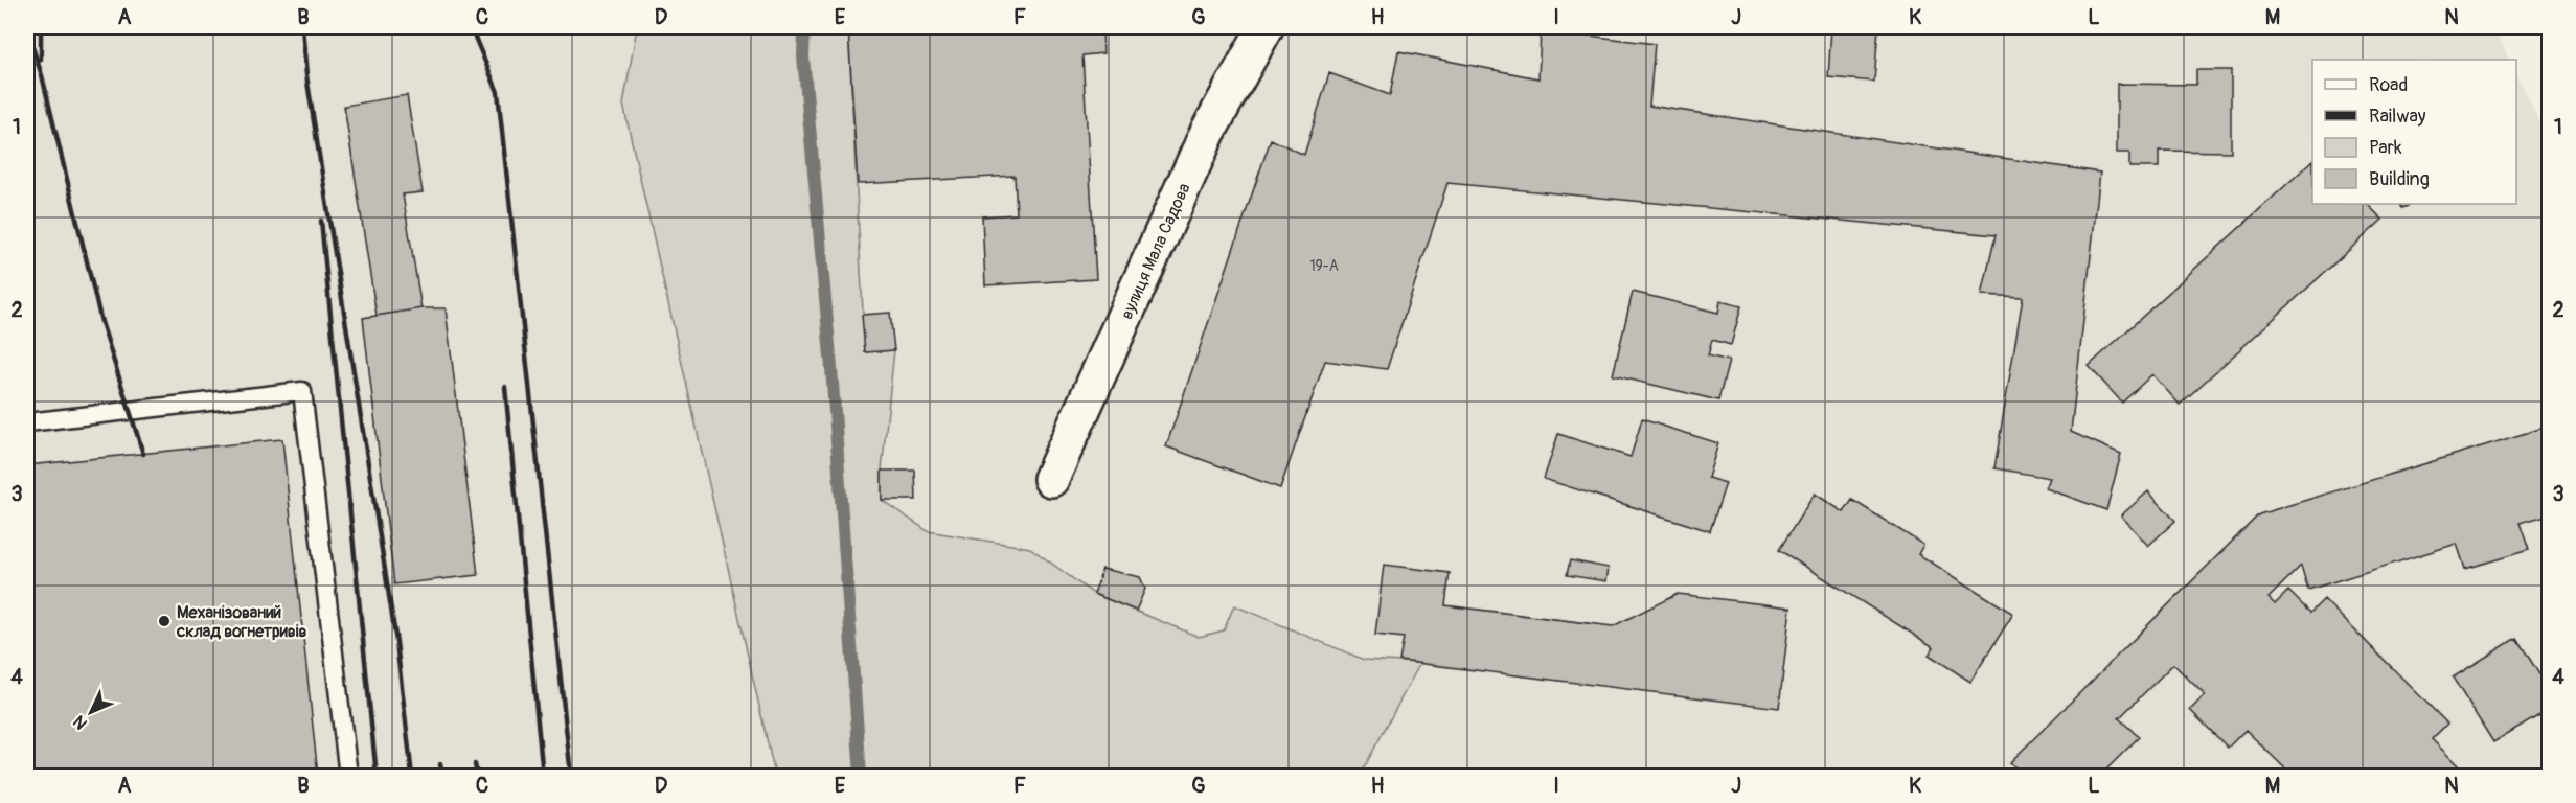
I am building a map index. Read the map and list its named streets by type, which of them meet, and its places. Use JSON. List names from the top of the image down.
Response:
{
  "streets": {
    "street": ["вулиця Мала Садова"]
  },
  "places": ["Механізований склад вогнетривів"],
  "house_numbers": ["19-A"],
  "legend": [
    "Road",
    "Railway",
    "Park",
    "Building"
  ],
  "north": "bottom left",
  "grid": {
    "columns": [
      "A",
      "B",
      "C",
      "D",
      "E",
      "F",
      "G",
      "H",
      "I",
      "J",
      "K",
      "L",
      "M",
      "N"
    ],
    "rows": [
      "1",
      "2",
      "3",
      "4"
    ]
  }
}
